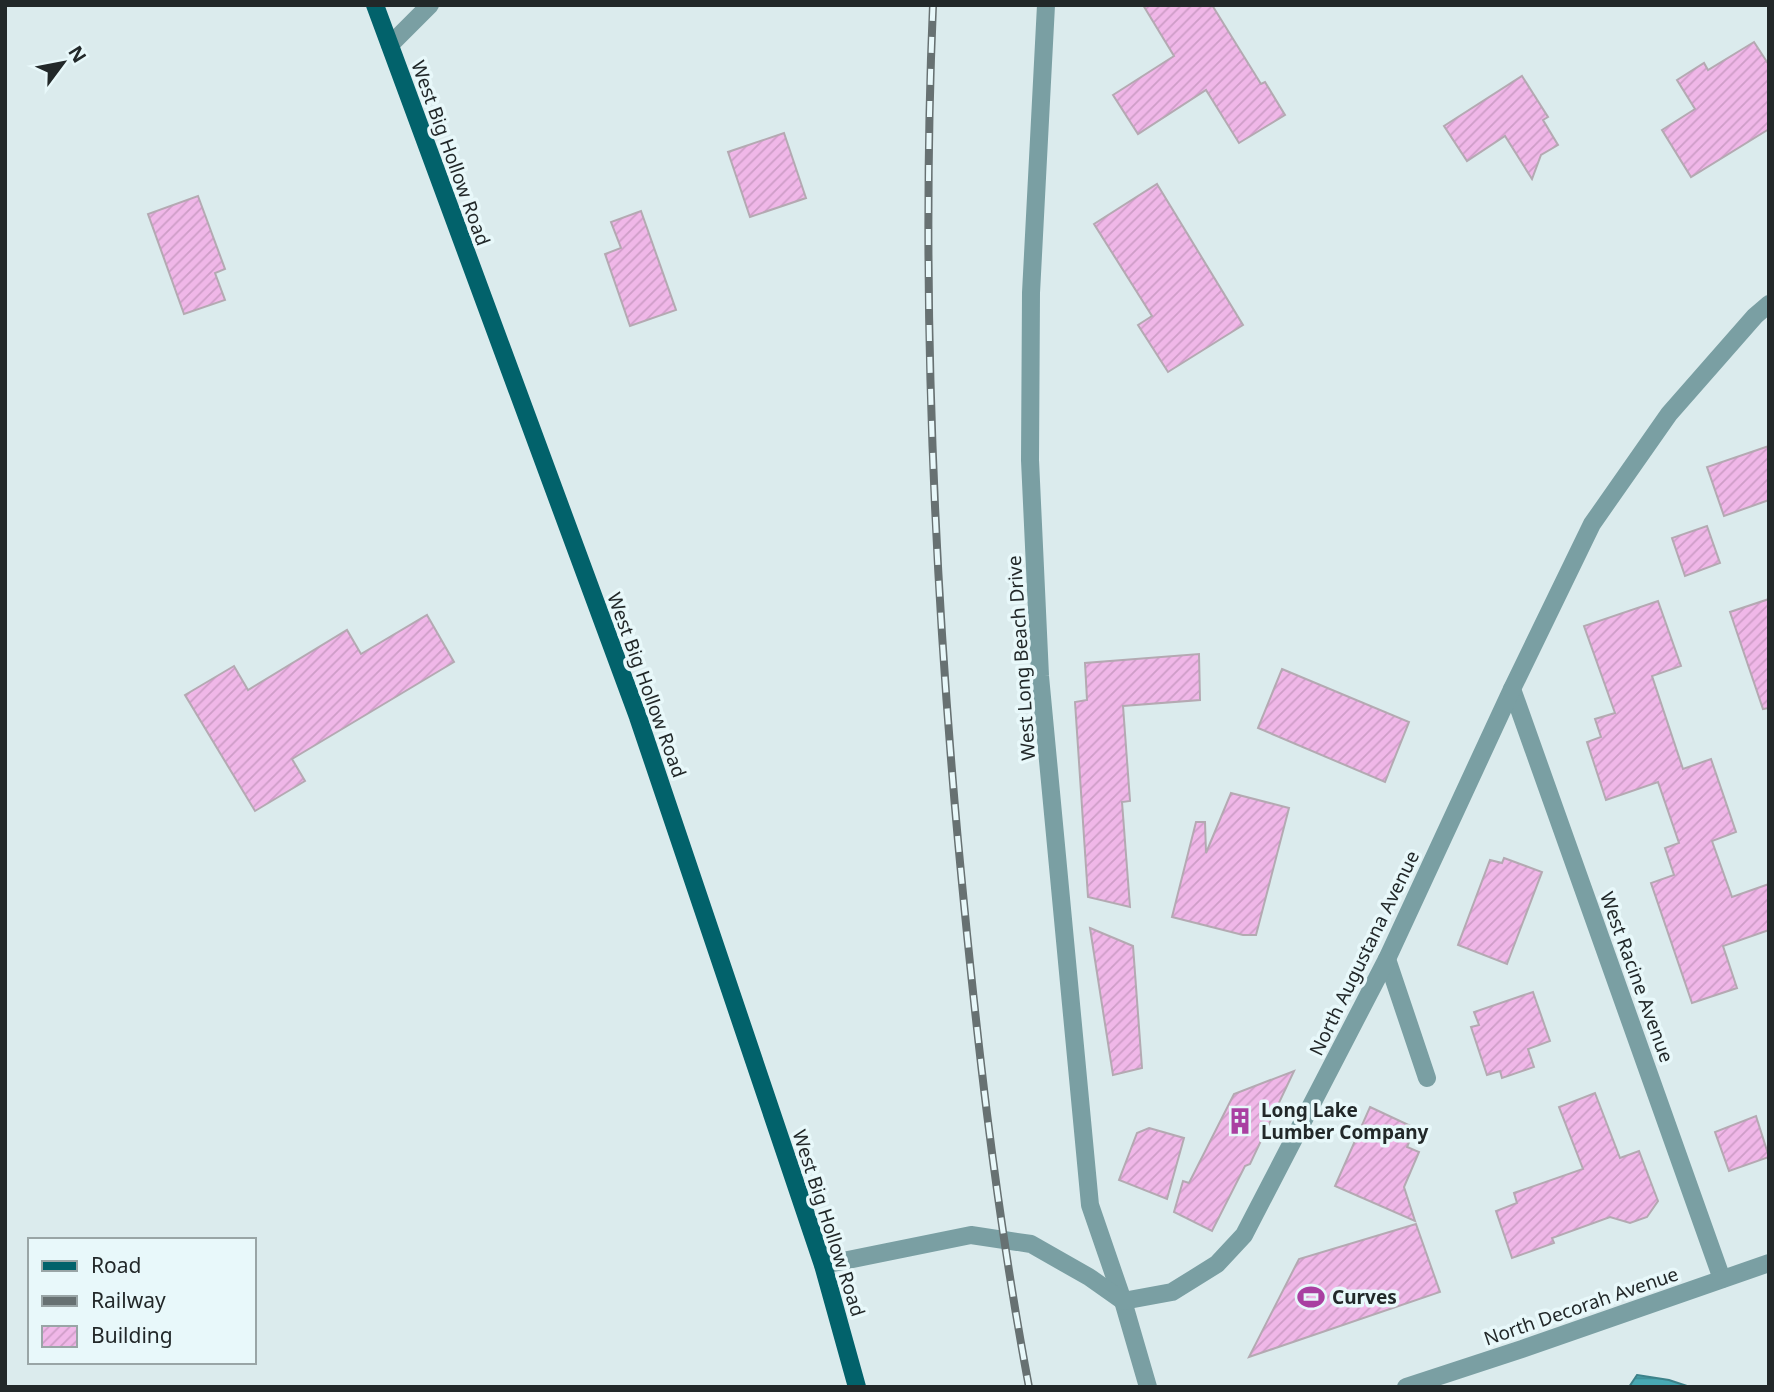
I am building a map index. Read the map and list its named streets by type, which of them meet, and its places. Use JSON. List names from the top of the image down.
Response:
{
  "streets": {
    "main road": ["West Big Hollow Road"],
    "street": [
      "West Long Beach Drive",
      "North Augustana Avenue",
      "West Racine Avenue",
      "North Decorah Avenue"
    ]
  },
  "crossings": [
    ["West Long Beach Drive", "North Augustana Avenue"],
    ["North Augustana Avenue", "West Racine Avenue"],
    ["West Racine Avenue", "North Decorah Avenue"]
  ],
  "places": {
    "building": ["Long Lake Lumber Company"],
    "sports": ["Curves"]
  },
  "legend": ["Road", "Railway", "Building"],
  "north": "top right"
}
